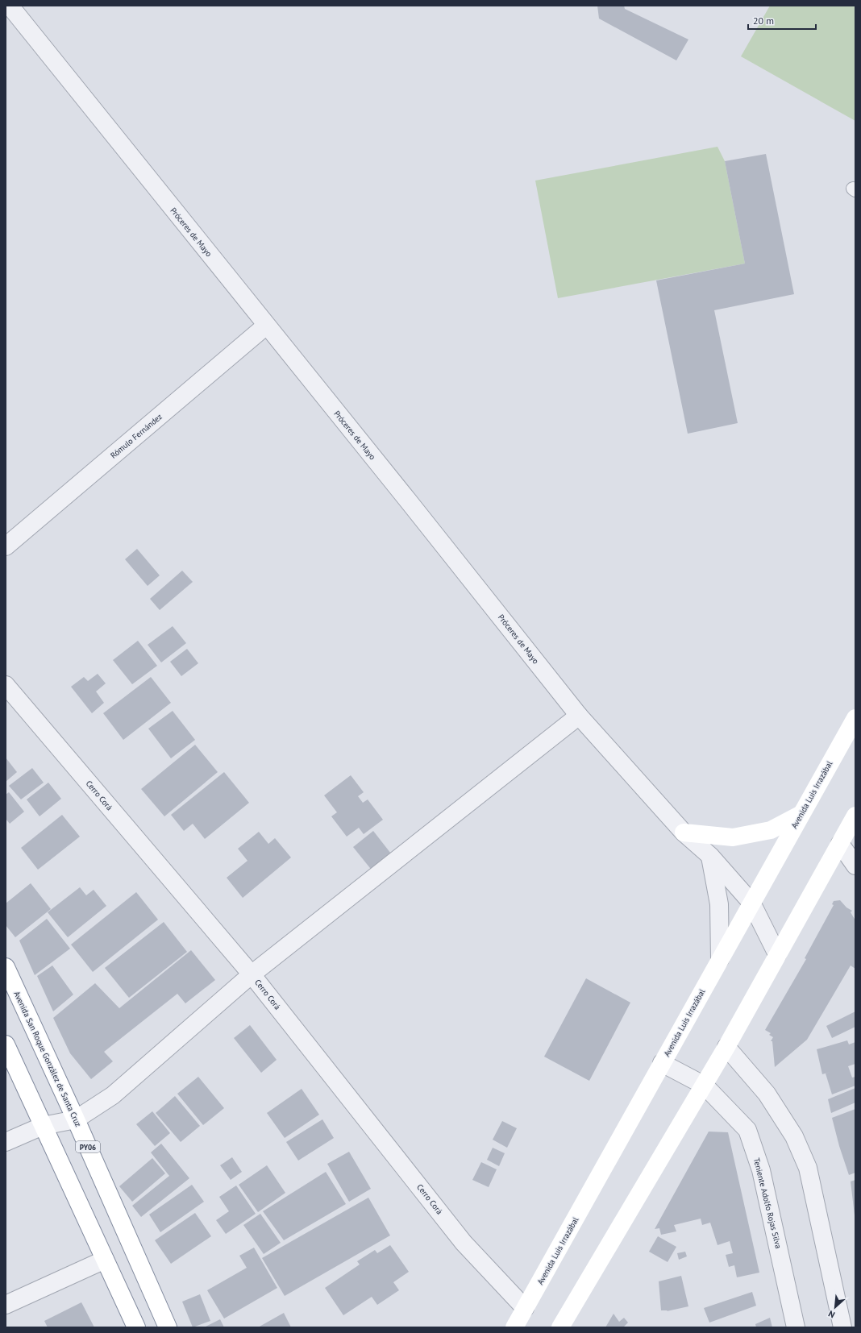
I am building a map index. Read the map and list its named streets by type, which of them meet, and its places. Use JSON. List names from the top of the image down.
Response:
{
  "streets": {
    "main road": ["Avenida Luis Irrazábal", "Avenida San Roque González de Santa Cruz", "PY06"],
    "street": [
      "Próceres de Mayo",
      "Rómulo Fernández",
      "Cerro Corá",
      "Teniente Adolfo Rojas Silva"
    ]
  },
  "crossings": [
    ["Próceres de Mayo", "Rómulo Fernández"],
    ["Próceres de Mayo", "Avenida Luis Irrazábal"],
    ["Avenida Luis Irrazábal", "Cerro Corá"],
    ["Avenida Luis Irrazábal", "Teniente Adolfo Rojas Silva"]
  ],
  "scale_bar": "20 m",
  "north": "bottom left"
}
